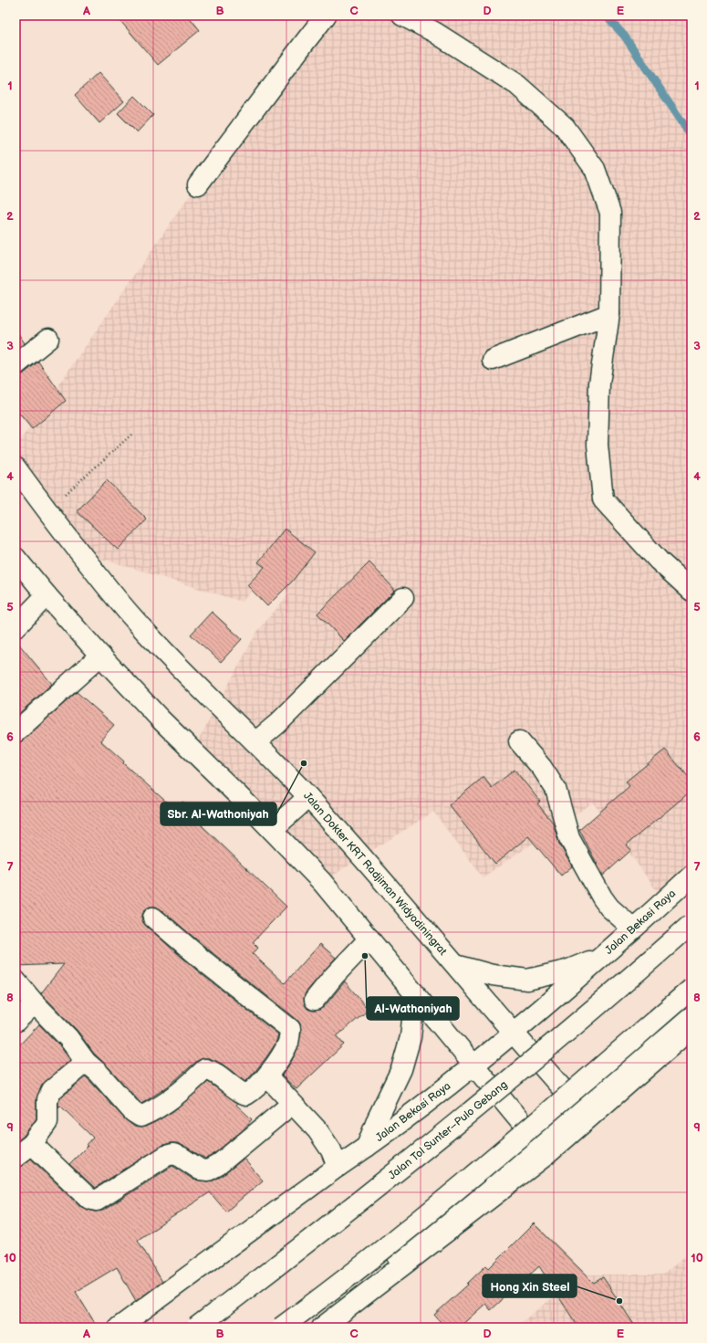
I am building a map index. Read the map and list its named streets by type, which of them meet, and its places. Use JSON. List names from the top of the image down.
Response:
{
  "streets": {
    "main road": ["Jalan Dokter KRT Radjiman Widyodiningrat", "Jalan Bekasi Raya", "Jalan Tol Sunter–Pulo Gebang"]
  },
  "crossings": [
    ["Jalan Dokter KRT Radjiman Widyodiningrat", "Jalan Bekasi Raya"]
  ],
  "places": ["Sbr. Al-Wathoniyah", "Al-Wathoniyah", "Hong Xin Steel"],
  "grid": {
    "columns": [
      "A",
      "B",
      "C",
      "D",
      "E"
    ],
    "rows": [
      "1",
      "2",
      "3",
      "4",
      "5",
      "6",
      "7",
      "8",
      "9",
      "10"
    ]
  }
}
